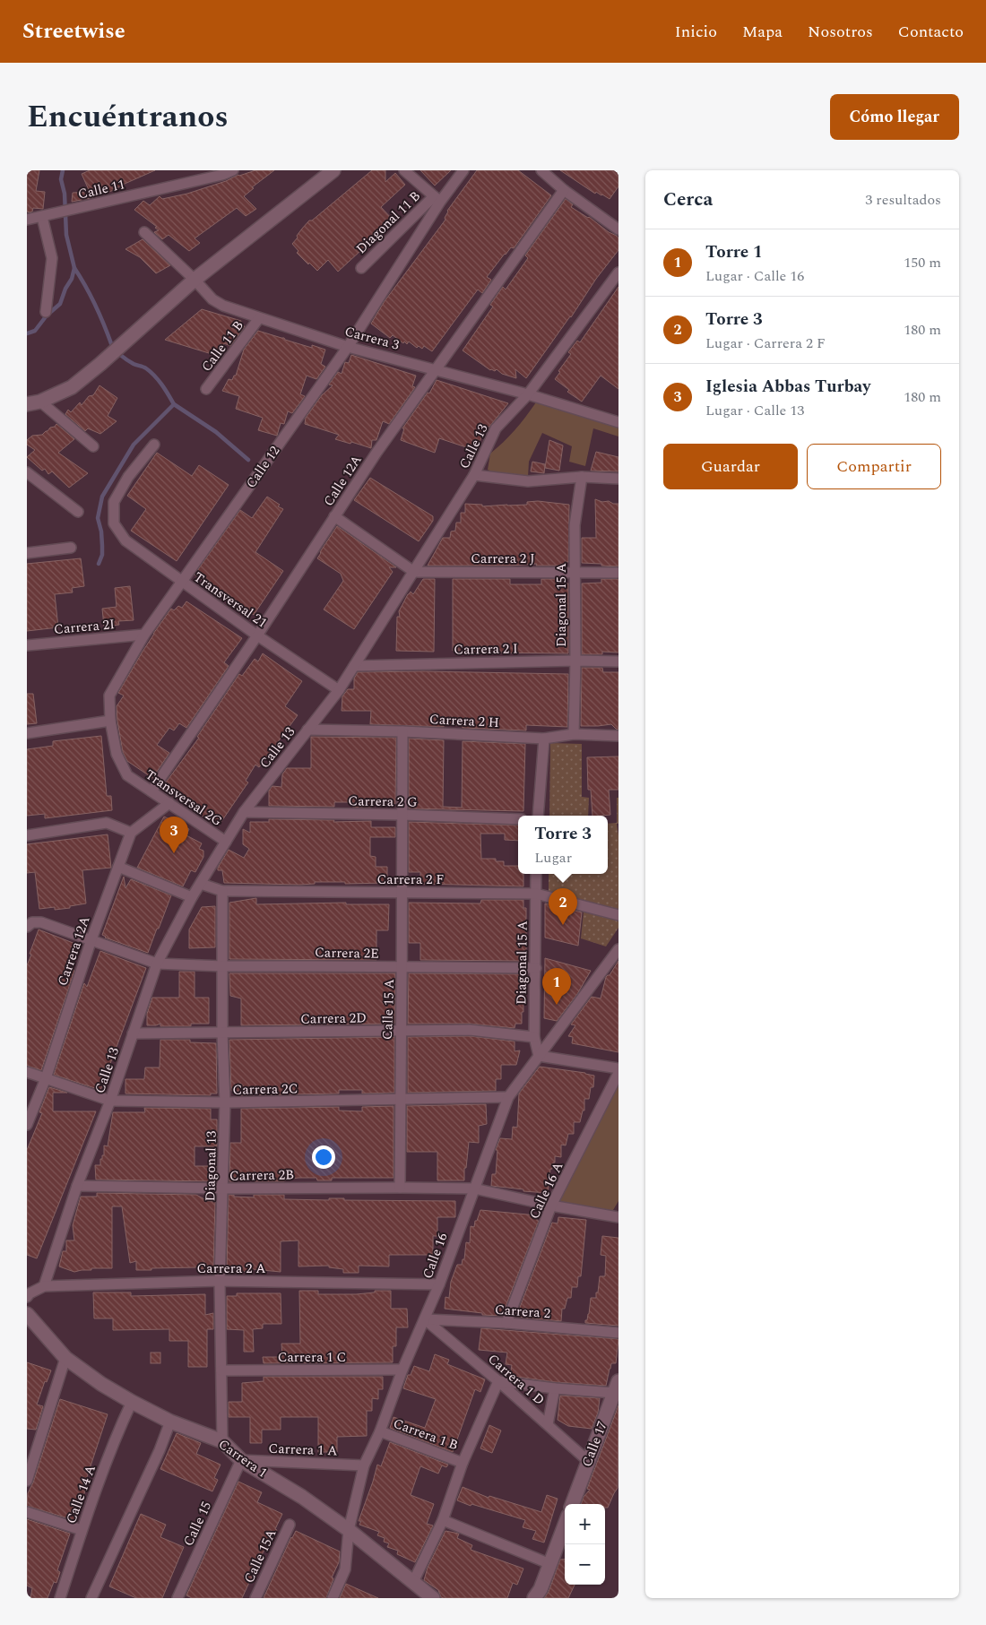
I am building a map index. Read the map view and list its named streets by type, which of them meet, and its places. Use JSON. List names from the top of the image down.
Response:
{
  "streets": {
    "main road": ["Calle 17", "Carrera 1"],
    "street": [
      "Calle 11",
      "Diagonal 11 B",
      "Carrera 3",
      "Calle 11 B",
      "Calle 13",
      "Calle 12",
      "Calle 12A",
      "Carrera 2 J",
      "Transversal 21",
      "Diagonal 15 A",
      "Carrera 2I",
      "Carrera 2 I",
      "Carrera 2 H",
      "Transversal 2G",
      "Carrera 2 G",
      "Carrera 2 F",
      "Carrera 12A",
      "Carrera 2E",
      "Calle 15 A",
      "Carrera 2D",
      "Carrera 2C",
      "Diagonal 13",
      "Carrera 2B",
      "Calle 16 A",
      "Calle 16",
      "Carrera 2 A",
      "Carrera 2",
      "Carrera 1 C",
      "Carrera 1 D",
      "Carrera 1 B",
      "Carrera 1 A",
      "Calle 14 A",
      "Calle 15",
      "Calle 15A"
    ]
  },
  "crossings": [
    ["Diagonal 11 B", "Calle 12"],
    ["Carrera 3", "Calle 11 B"],
    ["Carrera 3", "Calle 13"],
    ["Carrera 3", "Calle 12"],
    ["Carrera 3", "Calle 12A"],
    ["Calle 13", "Carrera 2 J"],
    ["Calle 13", "Transversal 21"],
    ["Calle 13", "Carrera 2 I"],
    ["Calle 13", "Carrera 2 H"],
    ["Calle 13", "Transversal 2G"],
    ["Calle 13", "Carrera 2 G"],
    ["Calle 13", "Carrera 2 F"],
    ["Calle 13", "Carrera 2E"],
    ["Calle 13", "Carrera 2D"],
    ["Calle 13", "Carrera 2C"],
    ["Calle 13", "Carrera 2B"],
    ["Calle 13", "Carrera 2 A"],
    ["Calle 12", "Transversal 21"],
    ["Calle 12", "Carrera 2I"],
    ["Calle 12", "Transversal 2G"],
    ["Calle 12A", "Transversal 21"],
    ["Calle 12A", "Transversal 2G"],
    ["Carrera 2 J", "Diagonal 15 A"],
    ["Diagonal 15 A", "Carrera 2 I"],
    ["Diagonal 15 A", "Carrera 2 H"],
    ["Diagonal 15 A", "Carrera 2 F"],
    ["Diagonal 15 A", "Carrera 2E"],
    ["Diagonal 15 A", "Carrera 2D"],
    ["Diagonal 15 A", "Calle 16"],
    ["Carrera 2 H", "Calle 15 A"],
    ["Carrera 2 G", "Calle 15 A"],
    ["Carrera 2 F", "Calle 15 A"],
    ["Carrera 2 F", "Diagonal 13"],
    ["Carrera 12A", "Carrera 2E"],
    ["Carrera 12A", "Carrera 2C"],
    ["Carrera 2E", "Calle 15 A"],
    ["Carrera 2E", "Diagonal 13"],
    ["Calle 15 A", "Carrera 2D"],
    ["Calle 15 A", "Carrera 2C"],
    ["Calle 15 A", "Carrera 2B"],
    ["Carrera 2D", "Diagonal 13"],
    ["Carrera 2C", "Diagonal 13"],
    ["Carrera 2C", "Calle 16"],
    ["Diagonal 13", "Carrera 2B"],
    ["Diagonal 13", "Carrera 2 A"],
    ["Diagonal 13", "Carrera 1 C"],
    ["Diagonal 13", "Carrera 1"],
    ["Carrera 2B", "Calle 16 A"],
    ["Carrera 2B", "Calle 16"],
    ["Calle 16 A", "Carrera 2"],
    ["Calle 16", "Carrera 2 A"],
    ["Calle 16", "Carrera 2"],
    ["Calle 16", "Carrera 1 C"],
    ["Calle 16", "Carrera 1 D"],
    ["Calle 16", "Carrera 1 B"],
    ["Calle 16", "Carrera 1 A"],
    ["Calle 16", "Carrera 1"],
    ["Carrera 2", "Carrera 1 D"],
    ["Carrera 1 D", "Calle 17"],
    ["Carrera 1 A", "Carrera 1"],
    ["Carrera 1 A", "Calle 15"],
    ["Carrera 1", "Calle 14 A"],
    ["Carrera 1", "Calle 15"]
  ],
  "page": {
    "header": "Streetwise",
    "nav": [
      "Inicio",
      "Mapa",
      "Nosotros",
      "Contacto"
    ],
    "title": "Encuéntranos",
    "buttons": [
      "Cómo llegar",
      ["Guardar", "Compartir"]
    ],
    "heading": ["Cerca", "3 resultados"],
    "list": [
      {
        "mark": "1",
        "name": "Torre 1",
        "note": "Lugar · Calle 16",
        "value": "150 m"
      },
      {
        "mark": "2",
        "name": "Torre 3",
        "note": "Lugar · Carrera 2 F",
        "value": "180 m"
      },
      {
        "mark": "3",
        "name": "Iglesia Abbas Turbay",
        "note": "Lugar · Calle 13",
        "value": "180 m"
      }
    ],
    "popup": ["Torre 3", "Lugar"],
    "pins": ["3", "2", "1"],
    "map_buttons": ["+", "−"]
  }
}
